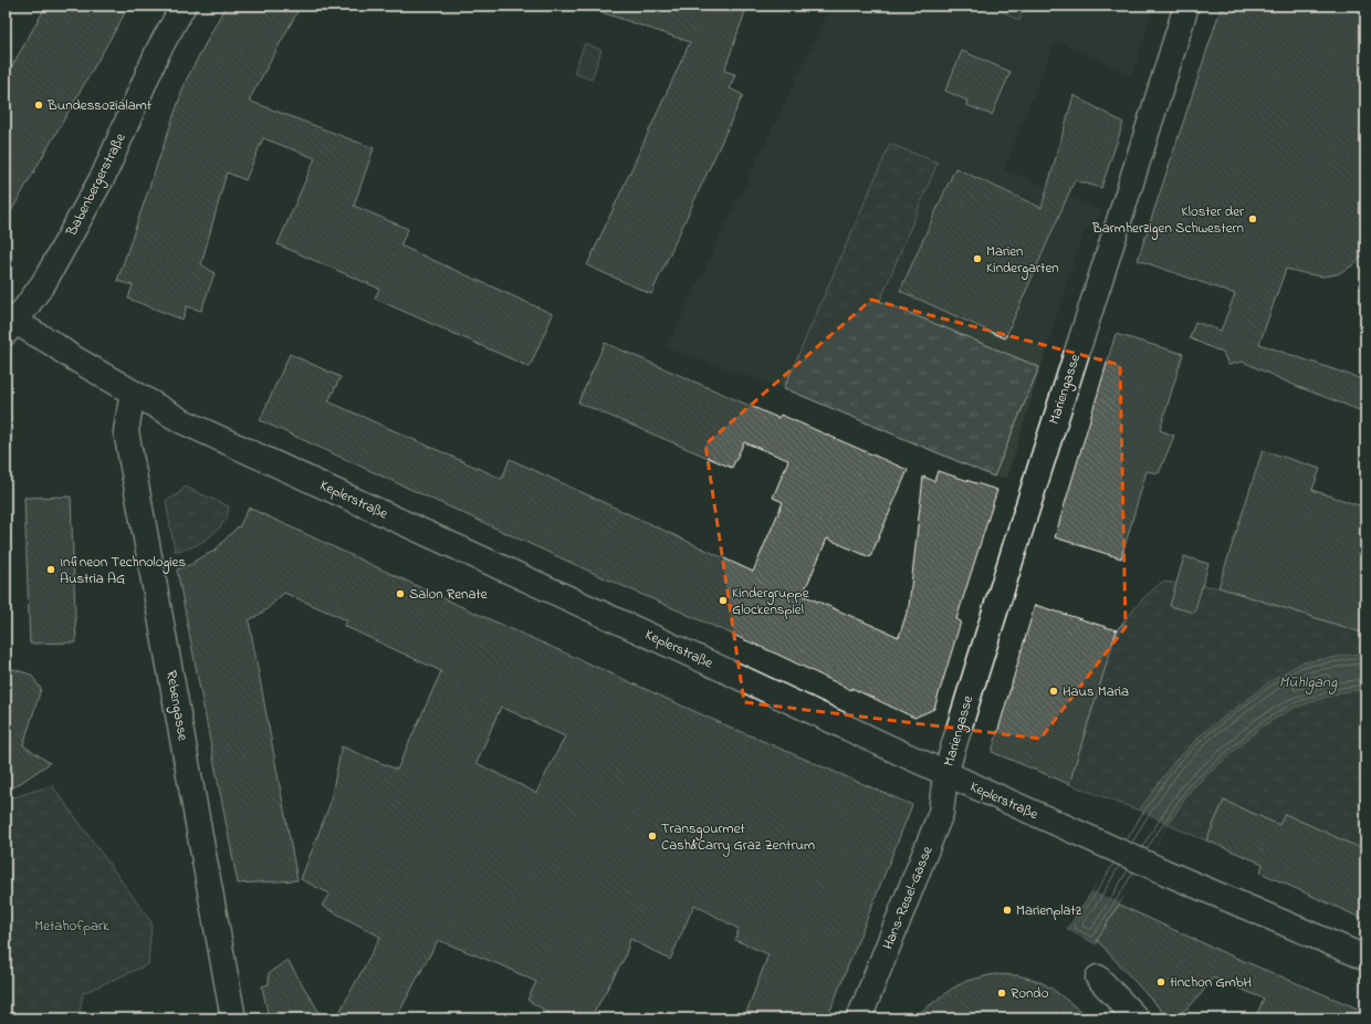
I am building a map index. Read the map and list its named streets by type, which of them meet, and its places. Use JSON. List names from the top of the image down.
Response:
{
  "streets": {
    "street": [
      "Babenbergerstraße",
      "Mariengasse",
      "Keplerstraße",
      "Rebengasse",
      "Hans-Resel-Gasse"
    ]
  },
  "crossings": [
    ["Babenbergerstraße", "Keplerstraße"],
    ["Mariengasse", "Keplerstraße"],
    ["Mariengasse", "Hans-Resel-Gasse"],
    ["Keplerstraße", "Rebengasse"],
    ["Keplerstraße", "Hans-Resel-Gasse"]
  ],
  "water": ["Mühlgang"],
  "parks": ["Metahofpark"],
  "places": [
    "Bundessozialamt",
    "Kloster der Barmherzigen Schwestern",
    "Marien Kindergarten",
    "Infineon Technologies Austria AG",
    "Salon Renate",
    "Kindergruppe Glockenspiel",
    "Haus Maria",
    "Transgourmet Cash&Carry Graz Zentrum",
    "Marienplatz",
    "tinchon GmbH",
    "Rondo"
  ]
}
